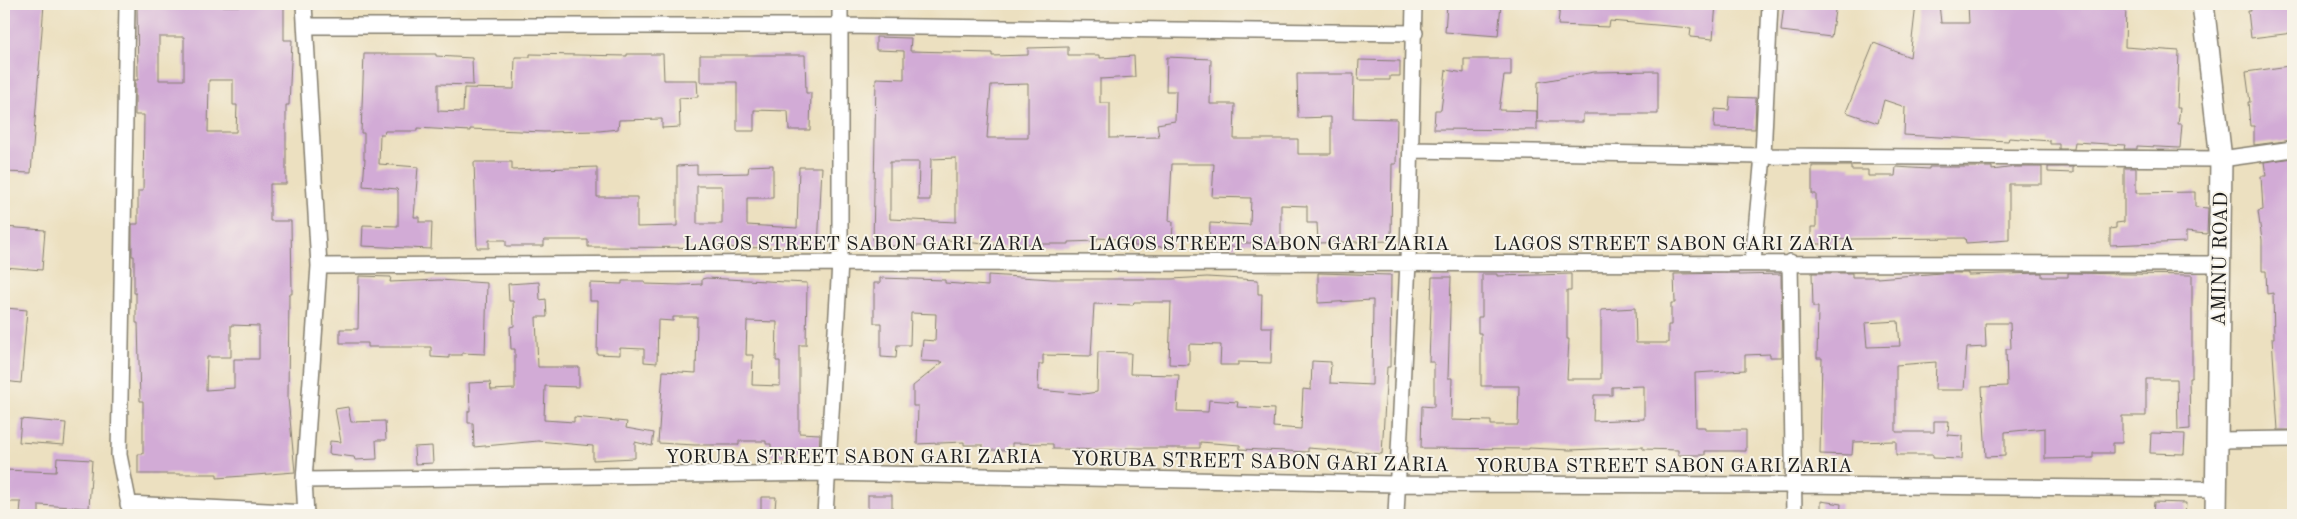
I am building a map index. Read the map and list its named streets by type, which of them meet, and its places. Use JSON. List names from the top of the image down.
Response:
{
  "streets": {
    "street": ["LAGOS STREET SABON GARI ZARIA", "AMINU ROAD", "YORUBA STREET SABON GARI ZARIA"]
  },
  "crossings": [
    ["LAGOS STREET SABON GARI ZARIA", "AMINU ROAD"],
    ["AMINU ROAD", "YORUBA STREET SABON GARI ZARIA"]
  ]
}
